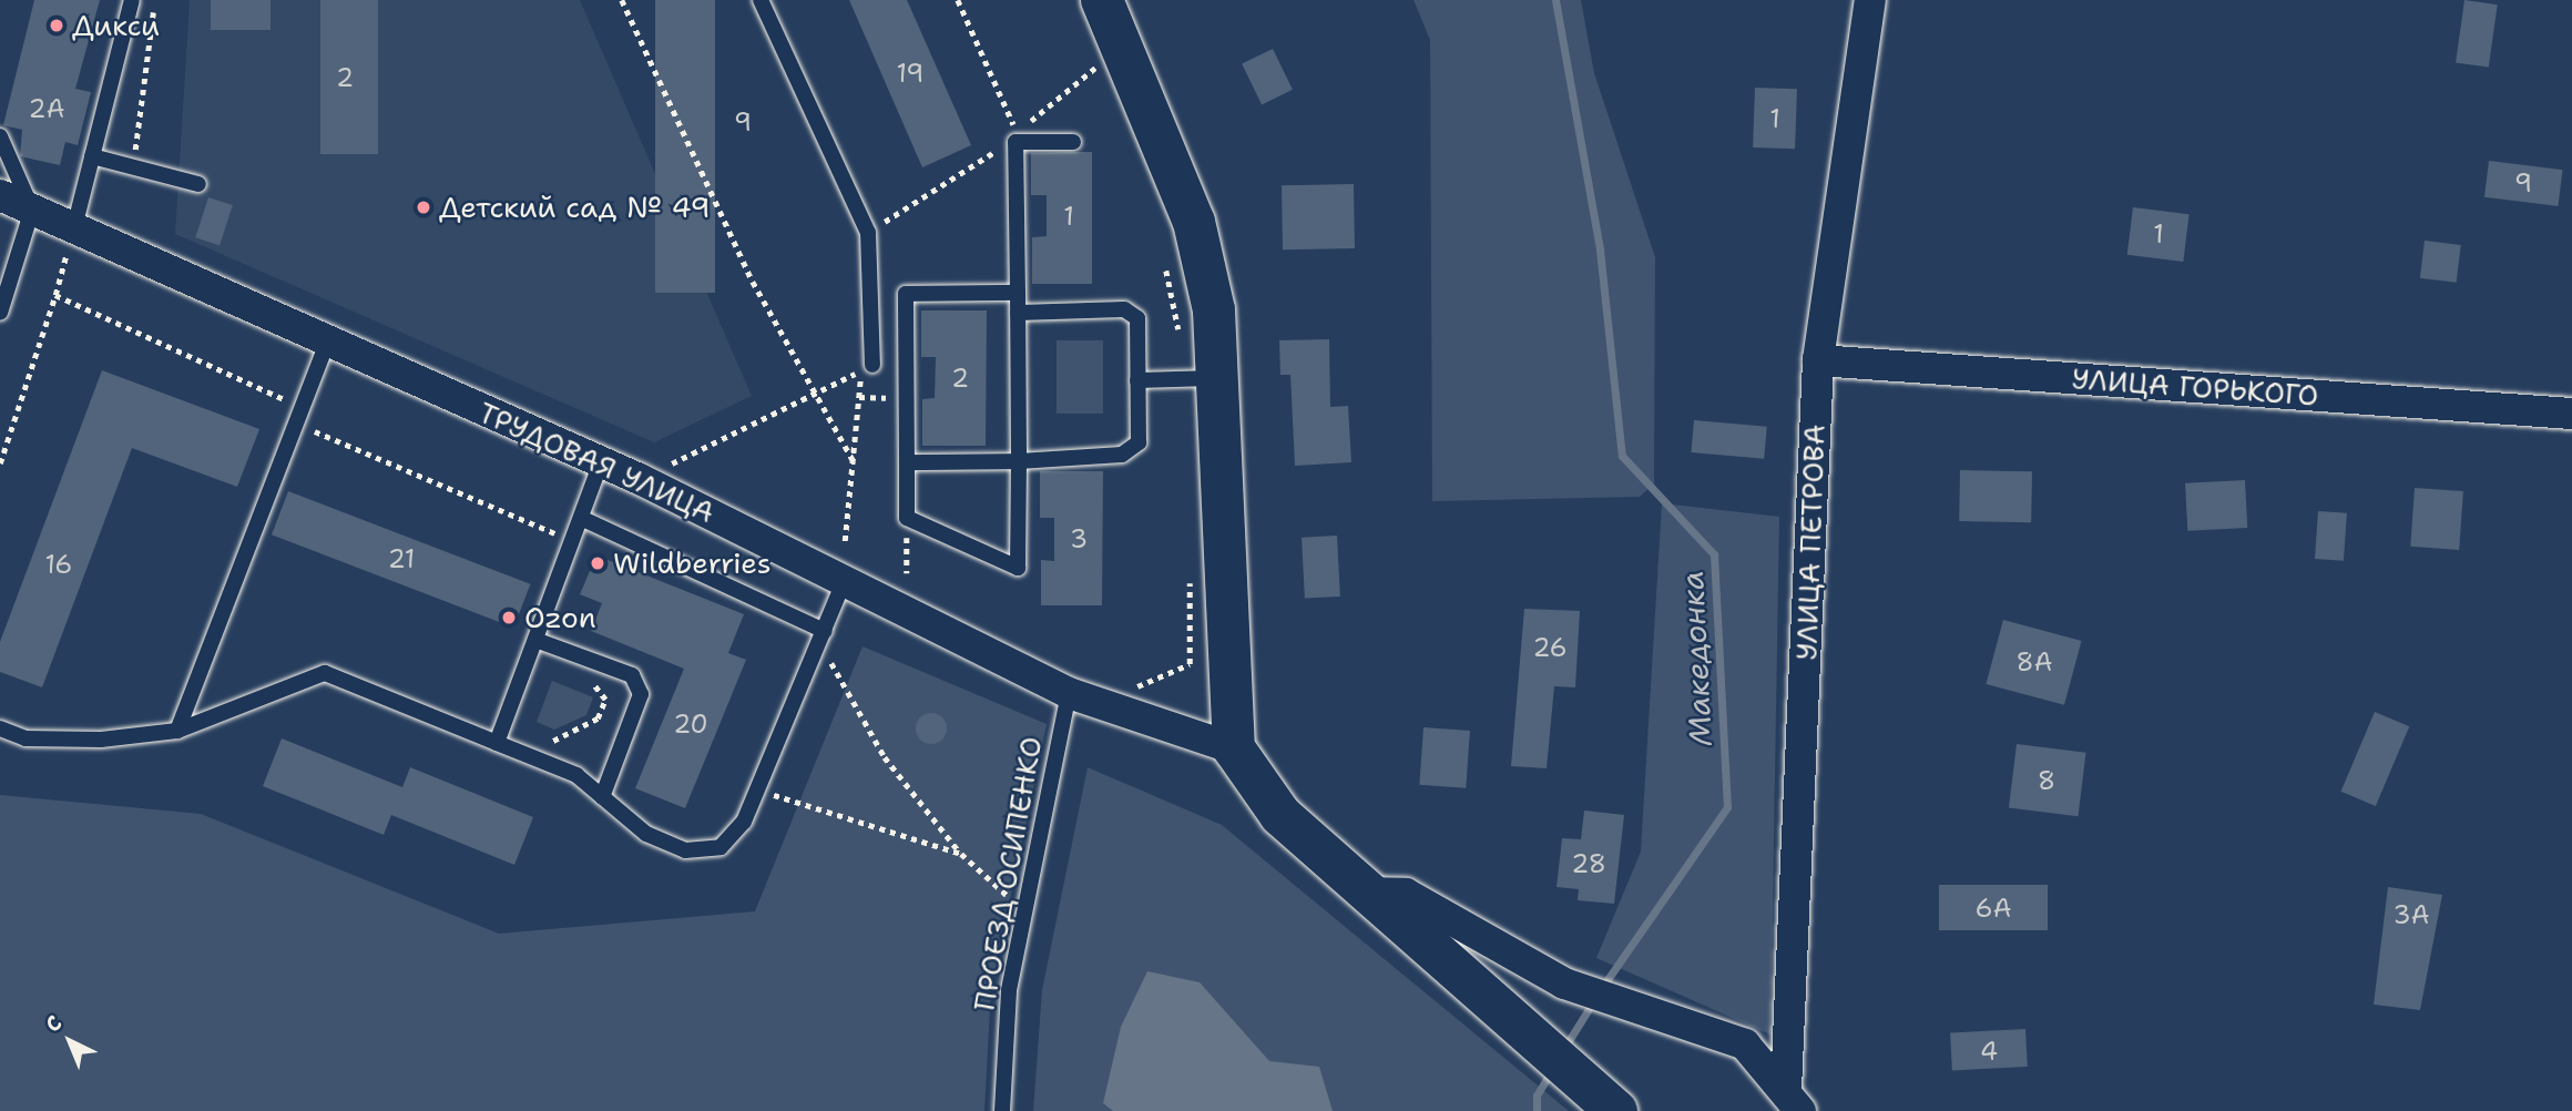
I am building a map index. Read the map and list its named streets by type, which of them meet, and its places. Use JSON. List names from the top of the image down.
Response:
{
  "streets": {
    "street": ["УЛИЦА ГОРЬКОГО", "ТРУДОВАЯ УЛИЦА", "УЛИЦА ПЕТРОВА"],
    "lane": ["ПРОЕЗД ОСИПЕНКО"]
  },
  "crossings": [
    ["УЛИЦА ГОРЬКОГО", "УЛИЦА ПЕТРОВА"],
    ["ТРУДОВАЯ УЛИЦА", "ПРОЕЗД ОСИПЕНКО"]
  ],
  "water": ["Македонка"],
  "places": [
    "Дикси",
    "Детский сад № 49",
    "Wildberries",
    "Ozon"
  ],
  "house_numbers": [
    "19",
    "2",
    "2А",
    "1",
    "9",
    "9",
    "1",
    "1",
    "2",
    "3",
    "21",
    "16",
    "26",
    "8А",
    "20",
    "8",
    "28",
    "6А",
    "3А",
    "4"
  ],
  "north": "top left"
}
